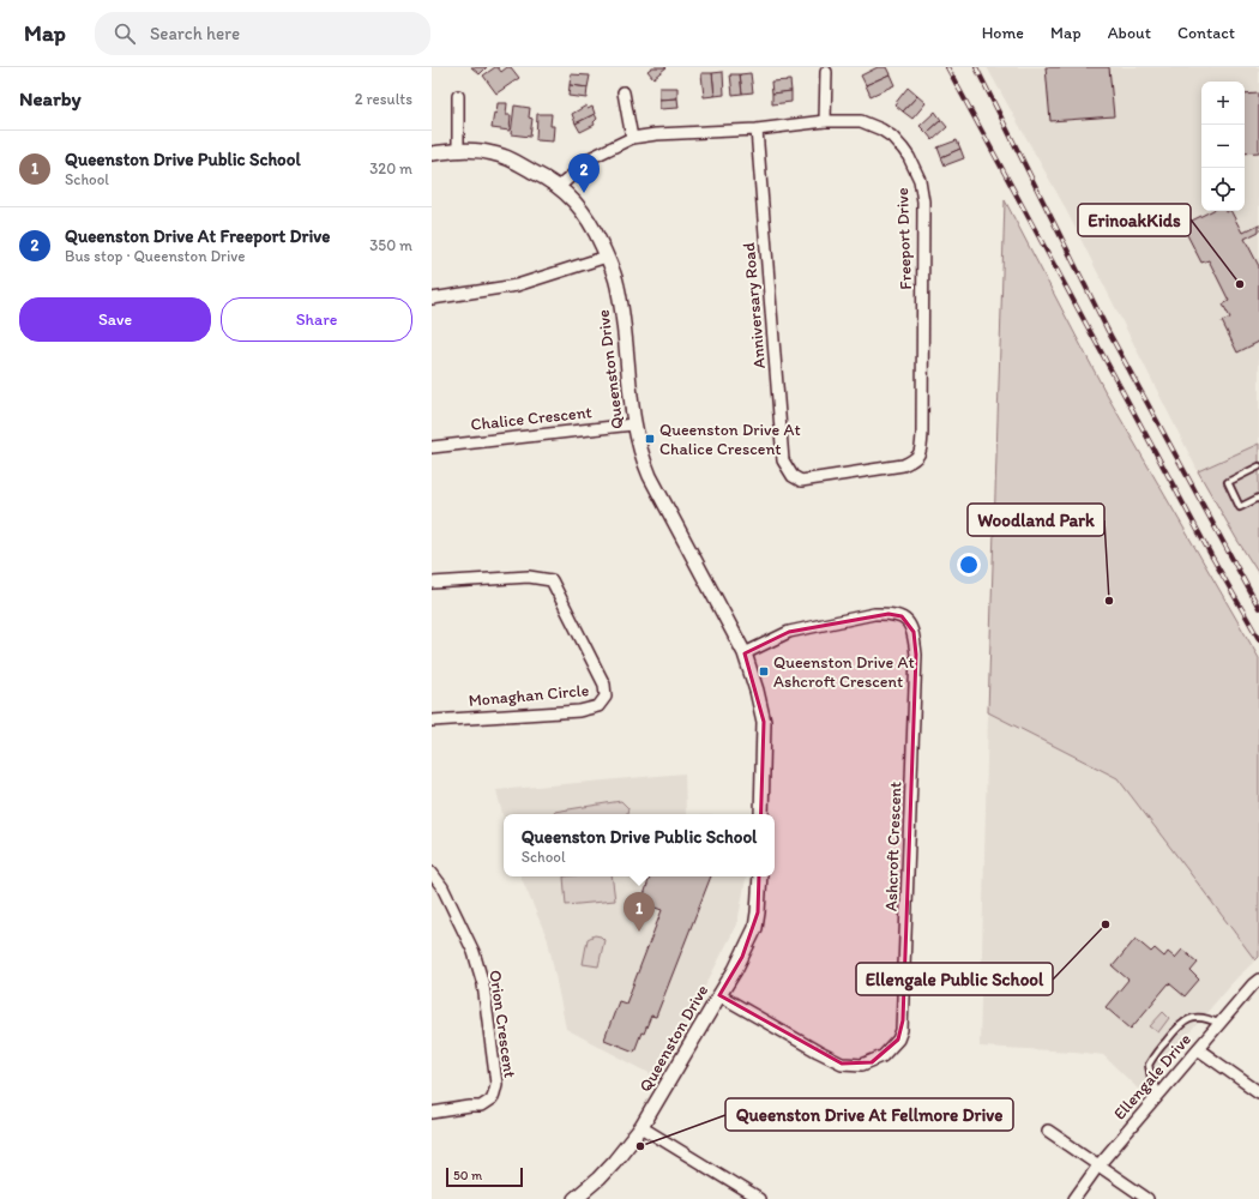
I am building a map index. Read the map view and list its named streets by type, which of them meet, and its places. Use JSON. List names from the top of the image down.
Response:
{
  "streets": {
    "street": [
      "Freeport Drive",
      "Anniversary Road",
      "Queenston Drive",
      "Chalice Crescent",
      "Monaghan Circle",
      "Ashcroft Crescent",
      "Orion Crescent",
      "Ellengale Drive"
    ]
  },
  "crossings": [
    ["Freeport Drive", "Anniversary Road"],
    ["Freeport Drive", "Queenston Drive"],
    ["Queenston Drive", "Chalice Crescent"],
    ["Queenston Drive", "Ashcroft Crescent"]
  ],
  "places": {
    "other": [
      "ErinoakKids",
      "Woodland Park",
      "Ellengale Public School",
      "Queenston Drive At Fellmore Drive"
    ],
    "transit": ["Queenston Drive At Chalice Crescent", "Queenston Drive At Ashcroft Crescent"]
  },
  "scale_bar": "50 m",
  "page": {
    "header": "Map",
    "search": "Search here",
    "nav": [
      "Home",
      "Map",
      "About",
      "Contact"
    ],
    "heading": ["Nearby", "2 results"],
    "map_buttons": ["+", "−"],
    "list": [
      {
        "mark": "1",
        "name": "Queenston Drive Public School",
        "note": "School",
        "value": "320 m"
      },
      {
        "mark": "2",
        "name": "Queenston Drive At Freeport Drive",
        "note": "Bus stop · Queenston Drive",
        "value": "350 m"
      }
    ],
    "pins": ["2", "1"],
    "buttons": ["Save", "Share"],
    "popup": ["Queenston Drive Public School", "School"],
    "scale": "50 m"
  }
}
